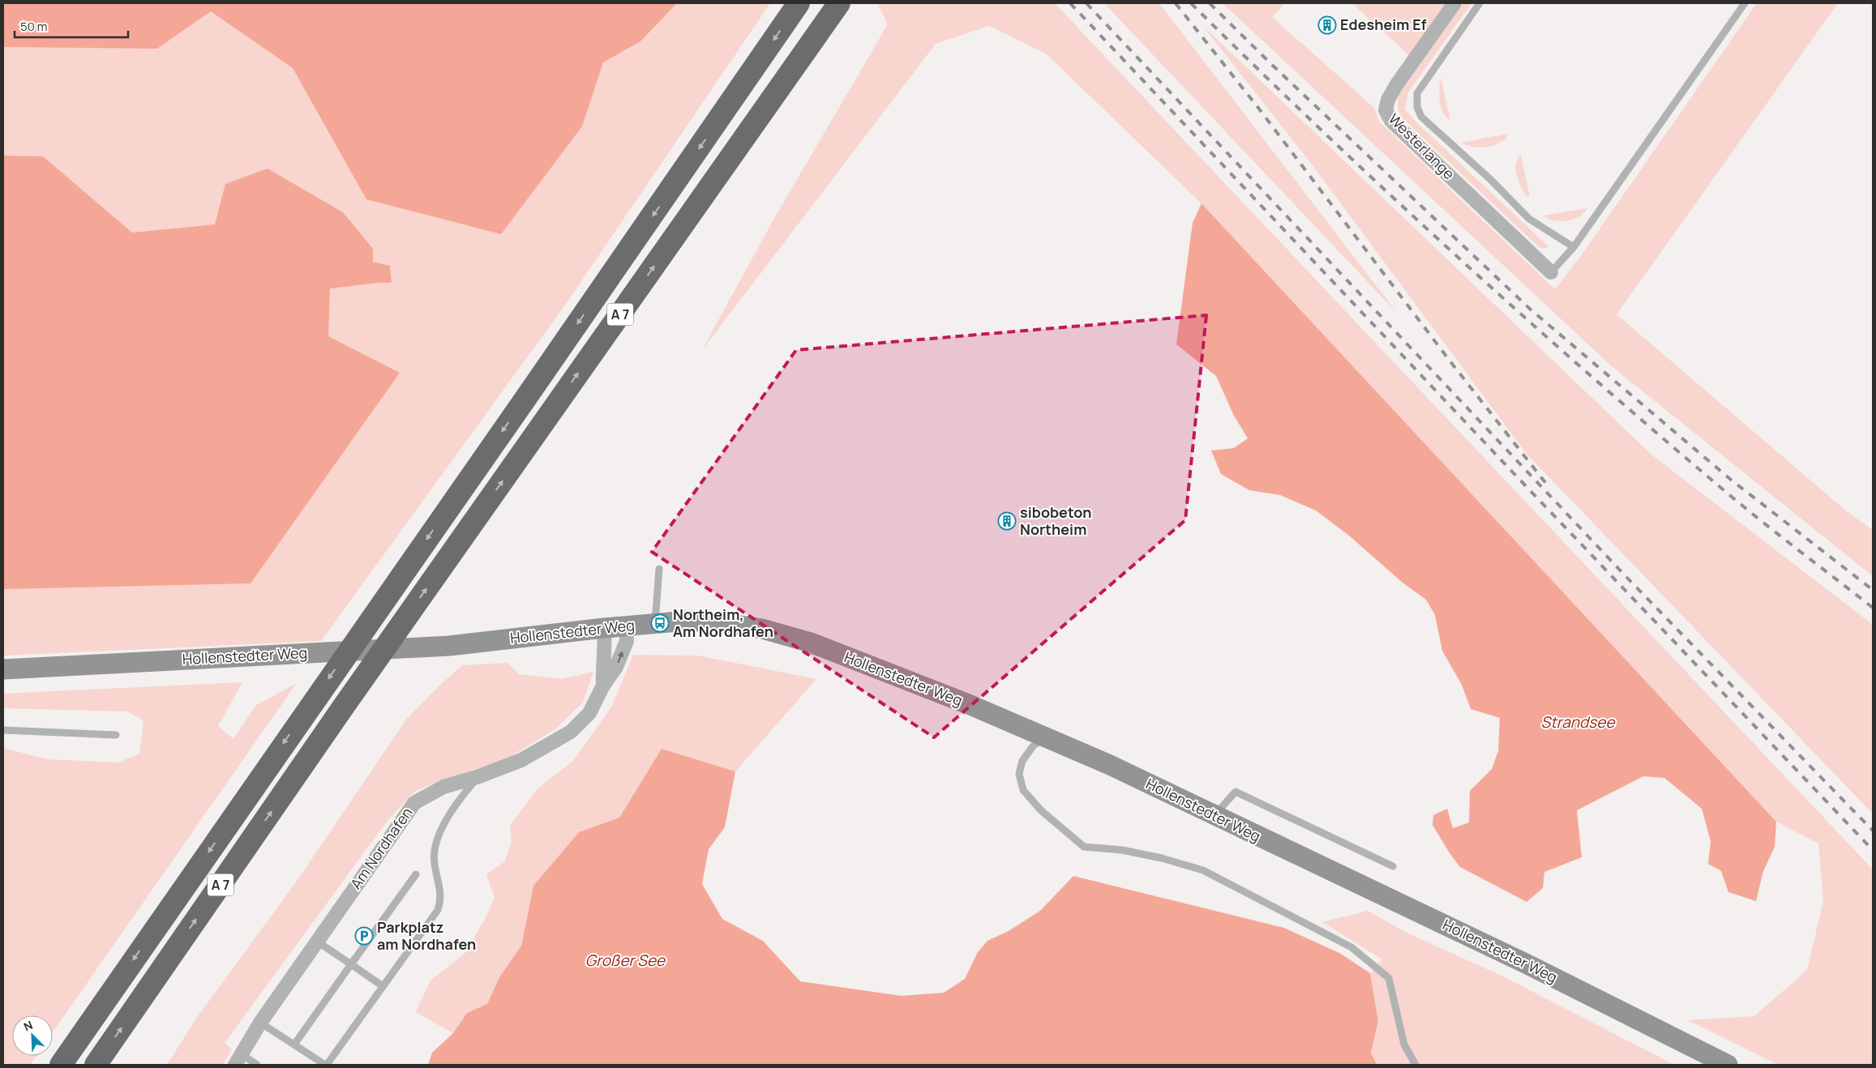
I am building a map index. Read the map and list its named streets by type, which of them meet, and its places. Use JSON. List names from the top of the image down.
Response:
{
  "streets": {
    "highway": ["A 7"],
    "main road": ["Hollenstedter Weg"],
    "street": ["Westerlange", "Am Nordhafen"]
  },
  "crossings": [
    ["Hollenstedter Weg", "Am Nordhafen"]
  ],
  "water": ["Strandsee", "Großer See"],
  "places": {
    "building": ["Edesheim Ef", "sibobeton Northeim"],
    "bus stop": ["Northeim, Am Nordhafen"],
    "parking": ["Parkplatz am Nordhafen"]
  },
  "scale_bar": "50 m",
  "north": "top left"
}
